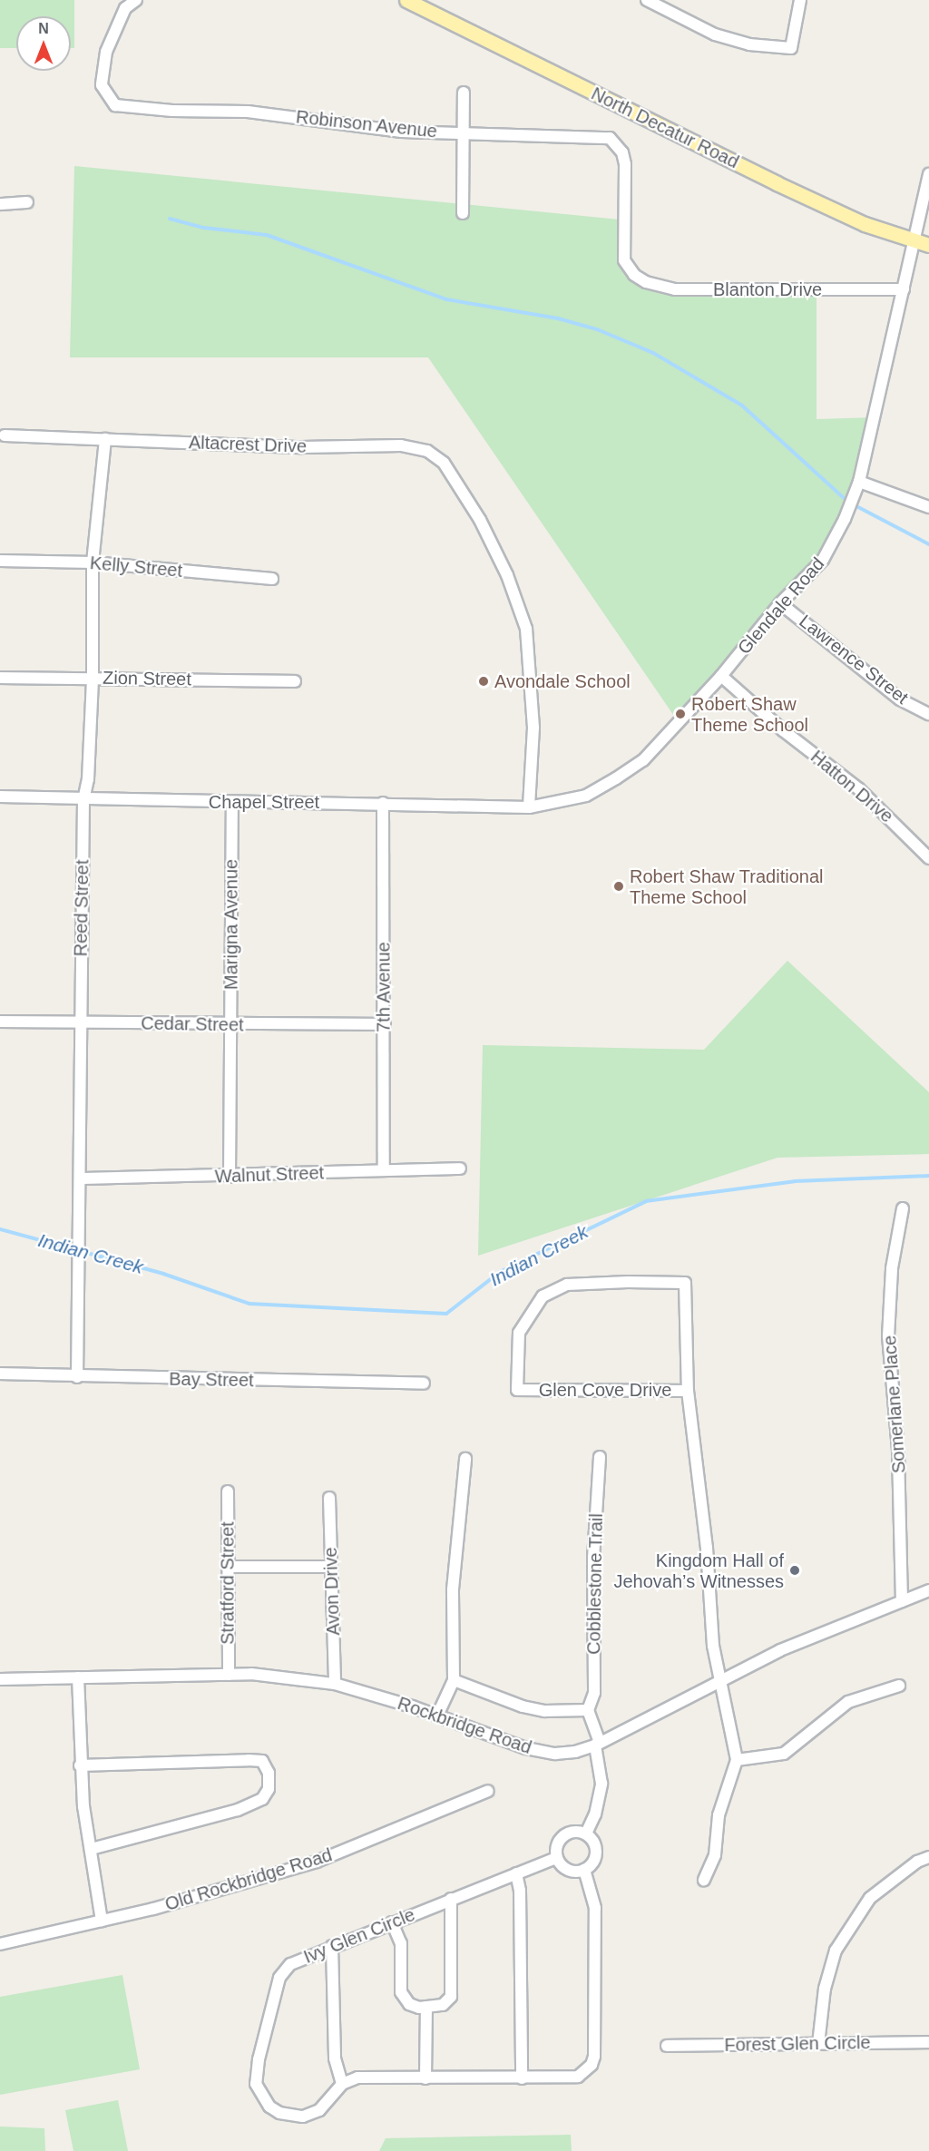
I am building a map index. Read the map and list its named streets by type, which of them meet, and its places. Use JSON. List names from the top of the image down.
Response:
{
  "streets": {
    "main road": ["North Decatur Road"],
    "street": [
      "Robinson Avenue",
      "Blanton Drive",
      "Altacrest Drive",
      "Kelly Street",
      "Glendale Road",
      "Lawrence Street",
      "Zion Street",
      "Hatton Drive",
      "Chapel Street",
      "Reed Street",
      "Marigna Avenue",
      "7th Avenue",
      "Cedar Street",
      "Walnut Street",
      "Bay Street",
      "Glen Cove Drive",
      "Somerlane Place",
      "Stratford Street",
      "Cobblestone Trail",
      "Avon Drive",
      "Rockbridge Road",
      "Old Rockbridge Road",
      "Ivy Glen Circle",
      "Forest Glen Circle"
    ]
  },
  "crossings": [
    ["Robinson Avenue", "Blanton Drive"],
    ["North Decatur Road", "Glendale Road"],
    ["Blanton Drive", "Glendale Road"],
    ["Altacrest Drive", "Glendale Road"],
    ["Altacrest Drive", "Chapel Street"],
    ["Altacrest Drive", "Reed Street"],
    ["Kelly Street", "Reed Street"],
    ["Glendale Road", "Lawrence Street"],
    ["Glendale Road", "Hatton Drive"],
    ["Glendale Road", "Chapel Street"],
    ["Zion Street", "Reed Street"],
    ["Chapel Street", "Reed Street"],
    ["Chapel Street", "Marigna Avenue"],
    ["Chapel Street", "7th Avenue"],
    ["Reed Street", "Cedar Street"],
    ["Reed Street", "Walnut Street"],
    ["Reed Street", "Bay Street"],
    ["Marigna Avenue", "Cedar Street"],
    ["Marigna Avenue", "Walnut Street"],
    ["7th Avenue", "Cedar Street"],
    ["7th Avenue", "Walnut Street"],
    ["Glen Cove Drive", "Rockbridge Road"],
    ["Somerlane Place", "Rockbridge Road"],
    ["Stratford Street", "Rockbridge Road"],
    ["Avon Drive", "Rockbridge Road"]
  ],
  "water": ["Indian Creek"],
  "places": [
    "Avondale School",
    "Robert Shaw Theme School",
    "Robert Shaw Traditional Theme School",
    "Kingdom Hall of Jehovah’s Witnesses"
  ],
  "north": "top"
}
